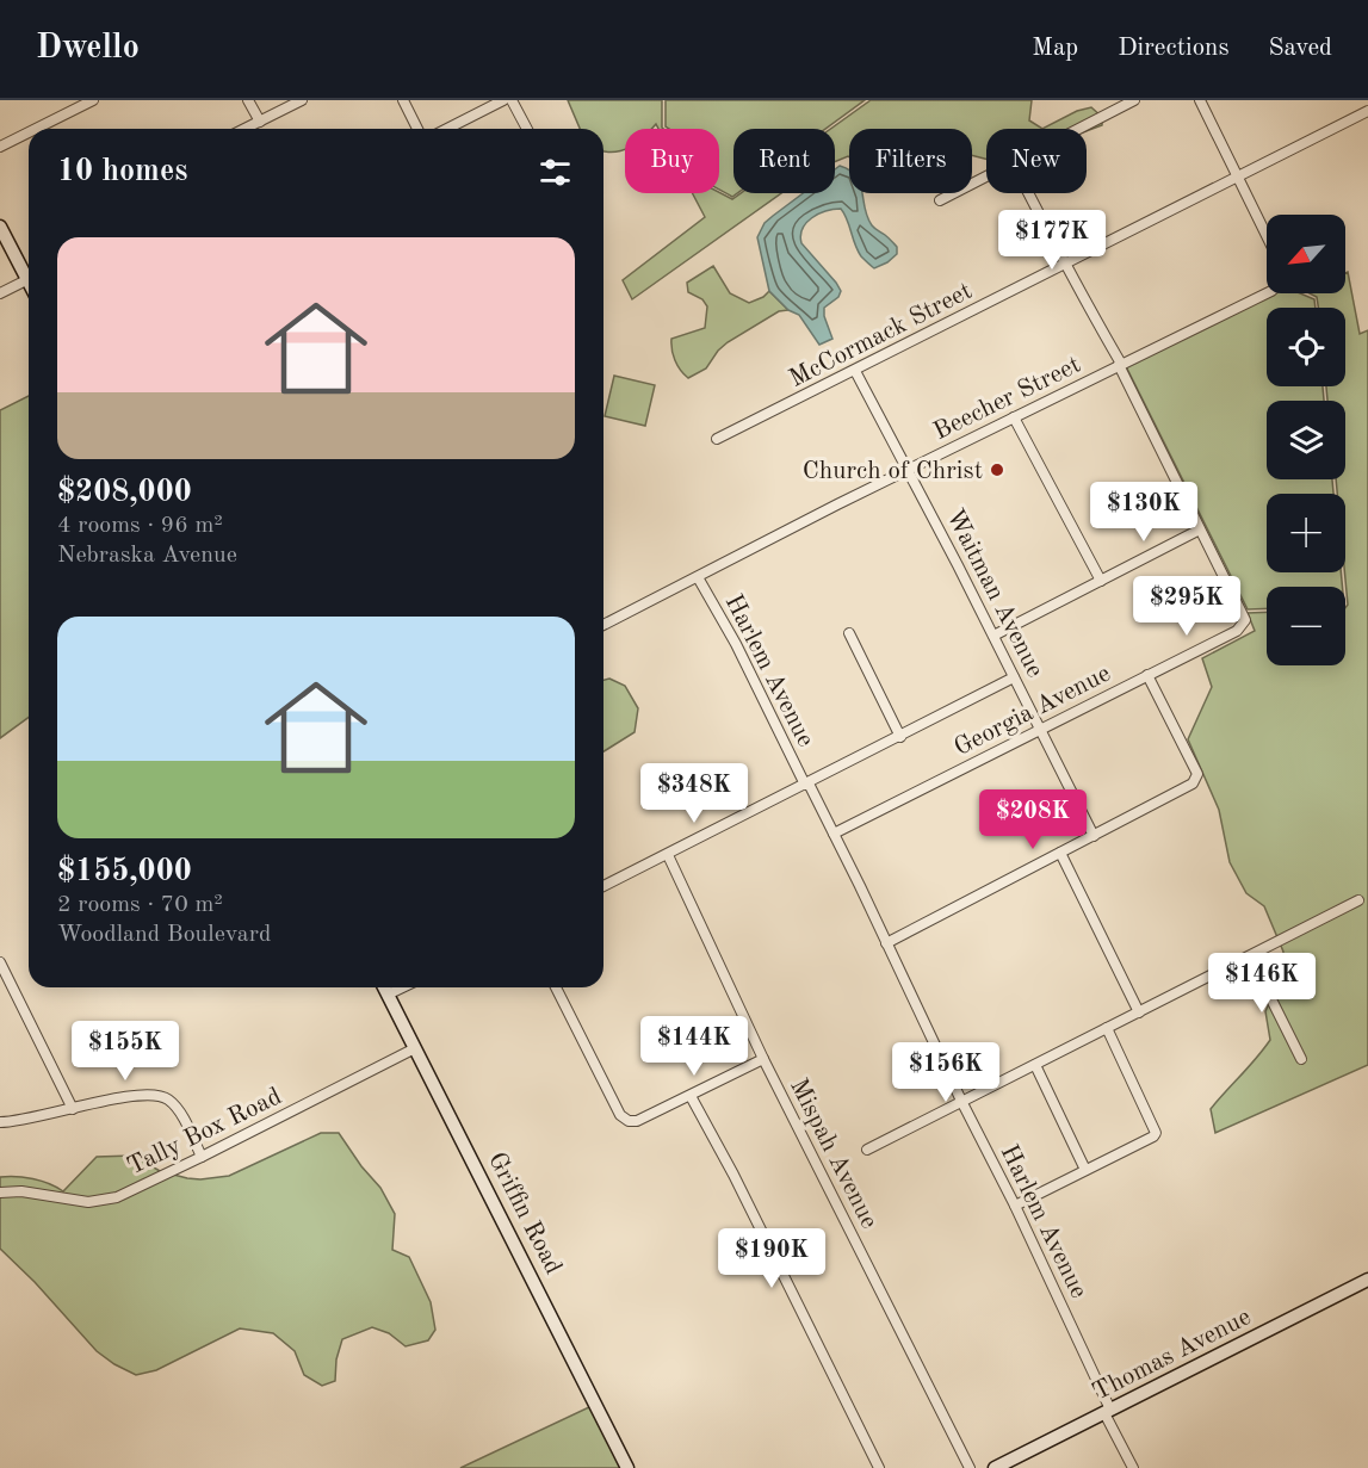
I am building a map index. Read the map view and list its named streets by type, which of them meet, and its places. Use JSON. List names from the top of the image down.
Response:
{
  "streets": {
    "street": [
      "McCormack Street",
      "Beecher Street",
      "Waitman Avenue",
      "Harlem Avenue",
      "Georgia Avenue",
      "Tally Box Road",
      "Mispah Avenue",
      "Griffin Road",
      "Thomas Avenue"
    ]
  },
  "crossings": [
    ["McCormack Street", "Waitman Avenue"],
    ["Beecher Street", "Waitman Avenue"],
    ["Beecher Street", "Harlem Avenue"],
    ["Waitman Avenue", "Georgia Avenue"],
    ["Harlem Avenue", "Georgia Avenue"],
    ["Harlem Avenue", "Thomas Avenue"],
    ["Tally Box Road", "Griffin Road"]
  ],
  "places": ["Church of Christ"],
  "north": "bottom left",
  "page": {
    "header": "Dwello",
    "nav": ["Map", "Directions", "Saved"],
    "chip": [
      "Buy",
      "Rent",
      "Filters",
      "New"
    ],
    "heading": "10 homes",
    "price": [
      "$177K",
      "$130K",
      "$295K",
      "$348K",
      "$208K",
      "$146K",
      "$144K",
      "$155K",
      "$156K",
      "$190K"
    ],
    "map_buttons": ["+", "−"],
    "list": [
      {
        "name": "$208,000",
        "note": "4 rooms · 96 m² · Nebraska Avenue"
      },
      {
        "name": "$155,000",
        "note": "2 rooms · 70 m² · Woodland Boulevard"
      }
    ]
  }
}
